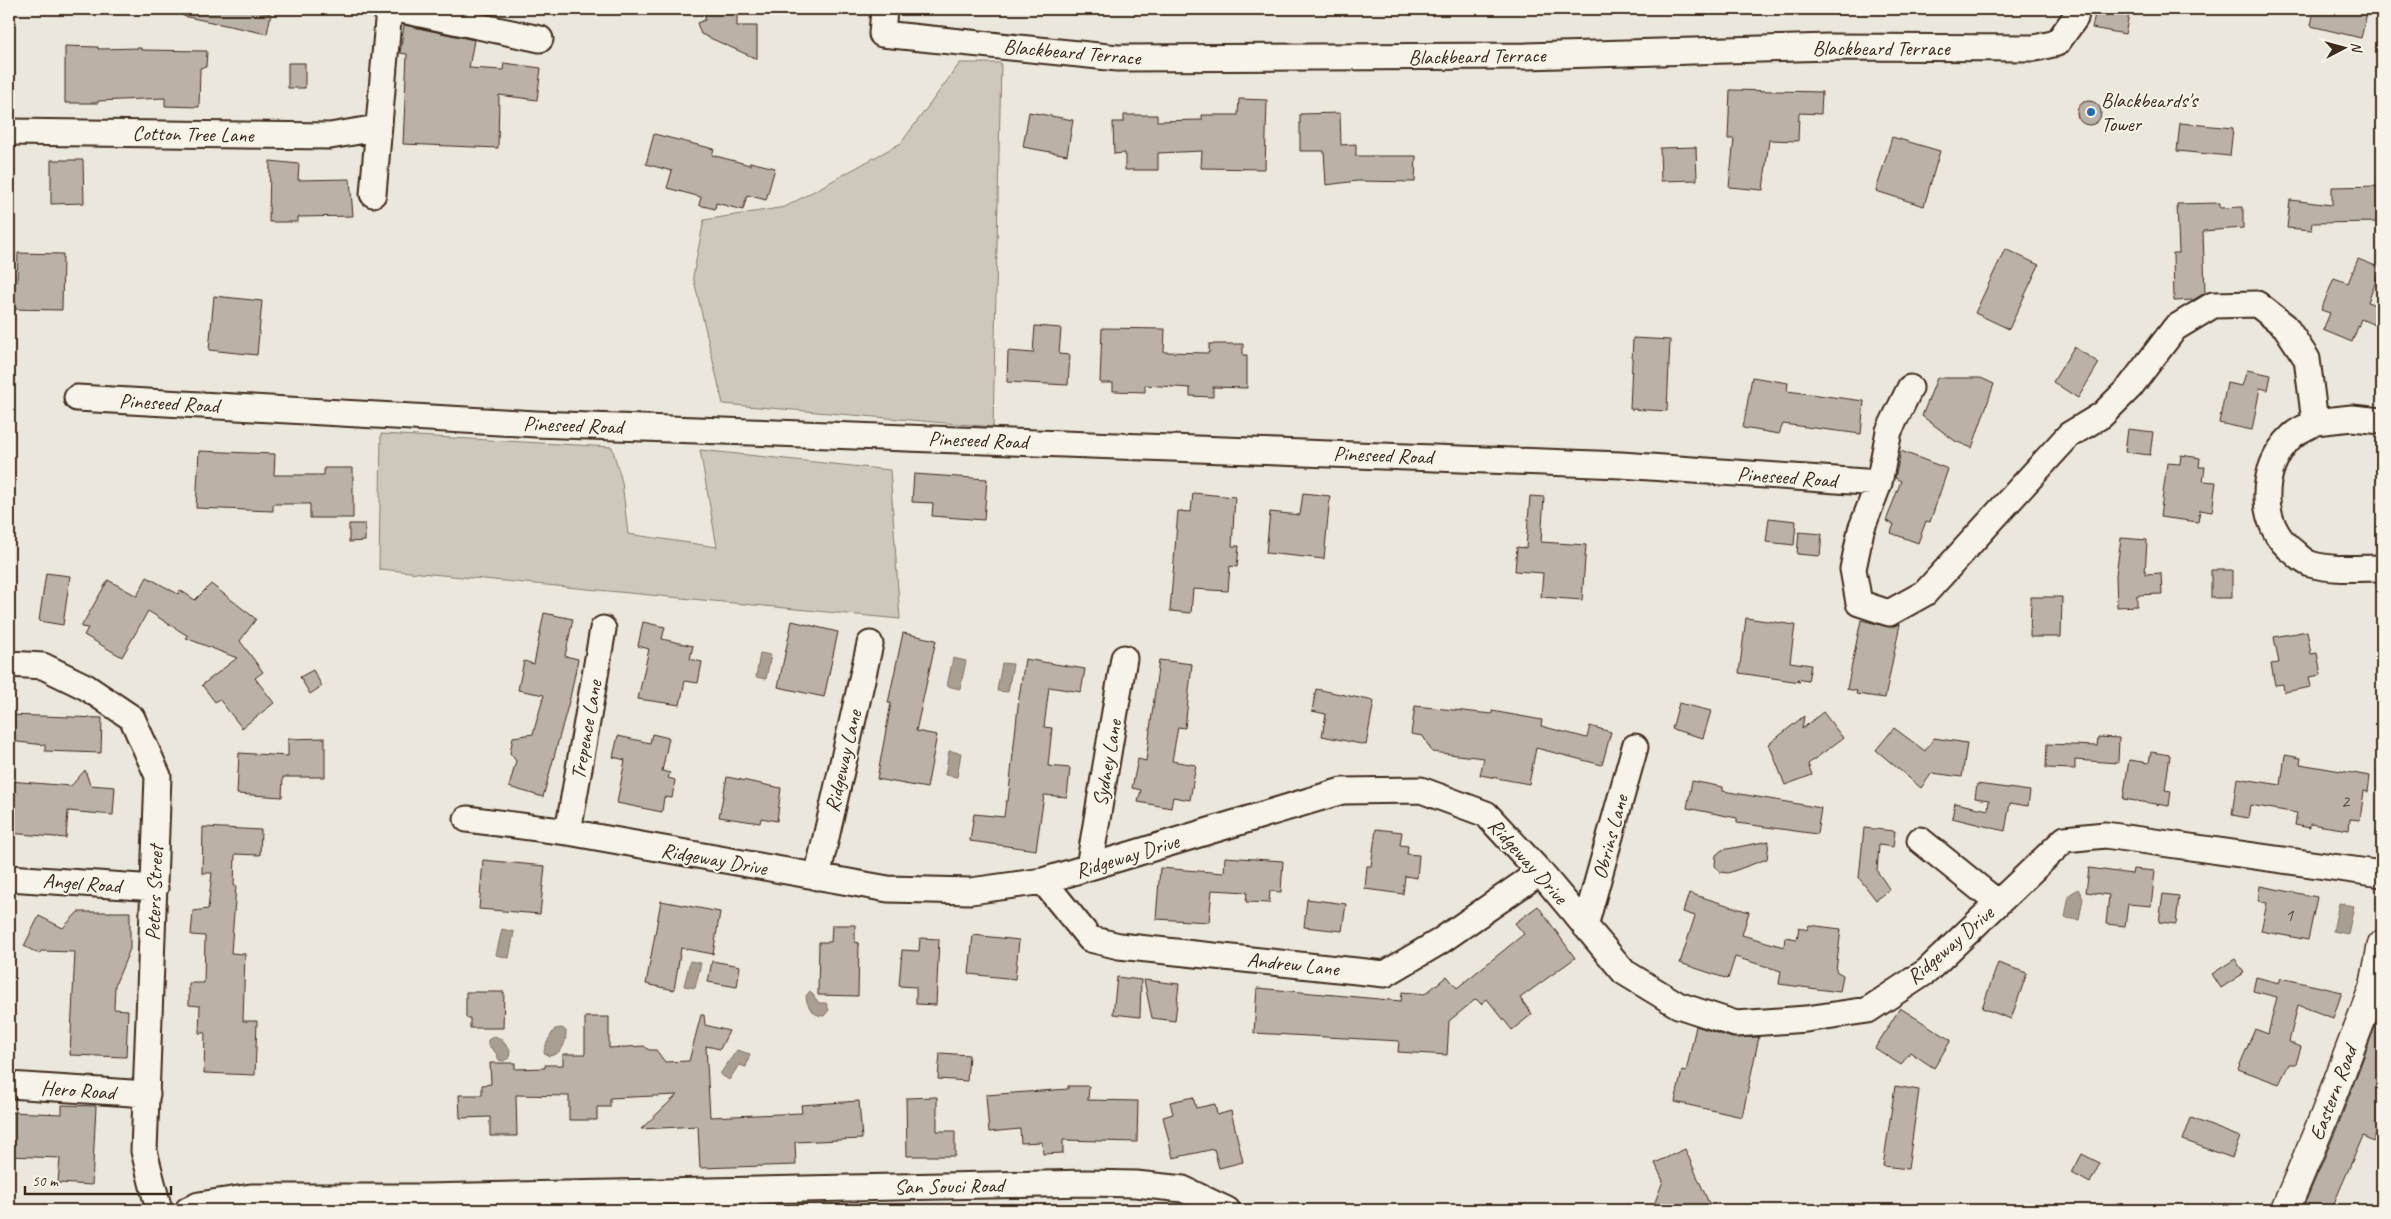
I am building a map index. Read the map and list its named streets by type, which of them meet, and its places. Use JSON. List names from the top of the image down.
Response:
{
  "streets": {
    "highway": ["Eastern Road"],
    "street": [
      "Blackbeard Terrace",
      "Cotton Tree Lane",
      "Pineseed Road",
      "Trepence Lane",
      "Ridgeway Lane",
      "Sydney Lane",
      "Obrins Lane",
      "Ridgeway Drive",
      "Angel Road",
      "Peters Street",
      "Andrew Lane",
      "Hero Road",
      "San Souci Road"
    ]
  },
  "crossings": [
    ["Trepence Lane", "Ridgeway Drive"],
    ["Ridgeway Lane", "Ridgeway Drive"],
    ["Sydney Lane", "Ridgeway Drive"],
    ["Obrins Lane", "Ridgeway Drive"],
    ["Ridgeway Drive", "Andrew Lane"],
    ["Angel Road", "Peters Street"],
    ["Peters Street", "Hero Road"]
  ],
  "places": ["Blackbeards's Tower"],
  "house_numbers": ["2", "1"],
  "scale_bar": "50 m",
  "north": "right"
}
